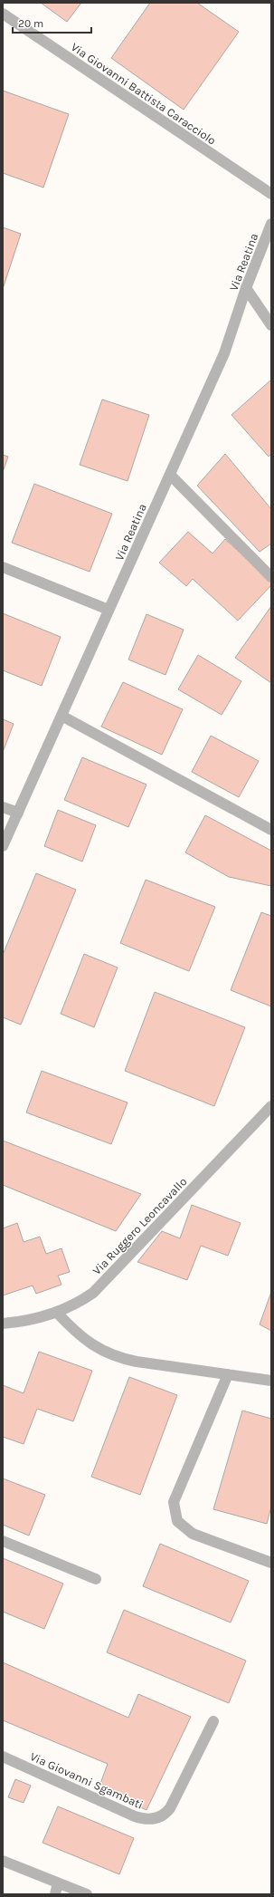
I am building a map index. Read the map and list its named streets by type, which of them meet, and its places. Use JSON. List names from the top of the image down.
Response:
{
  "streets": {
    "street": [
      "Via Giovanni Battista Caracciolo",
      "Via Reatina",
      "Via Ruggero Leoncavallo",
      "Via Giovanni Sgambati"
    ]
  },
  "scale_bar": "20 m"
}
